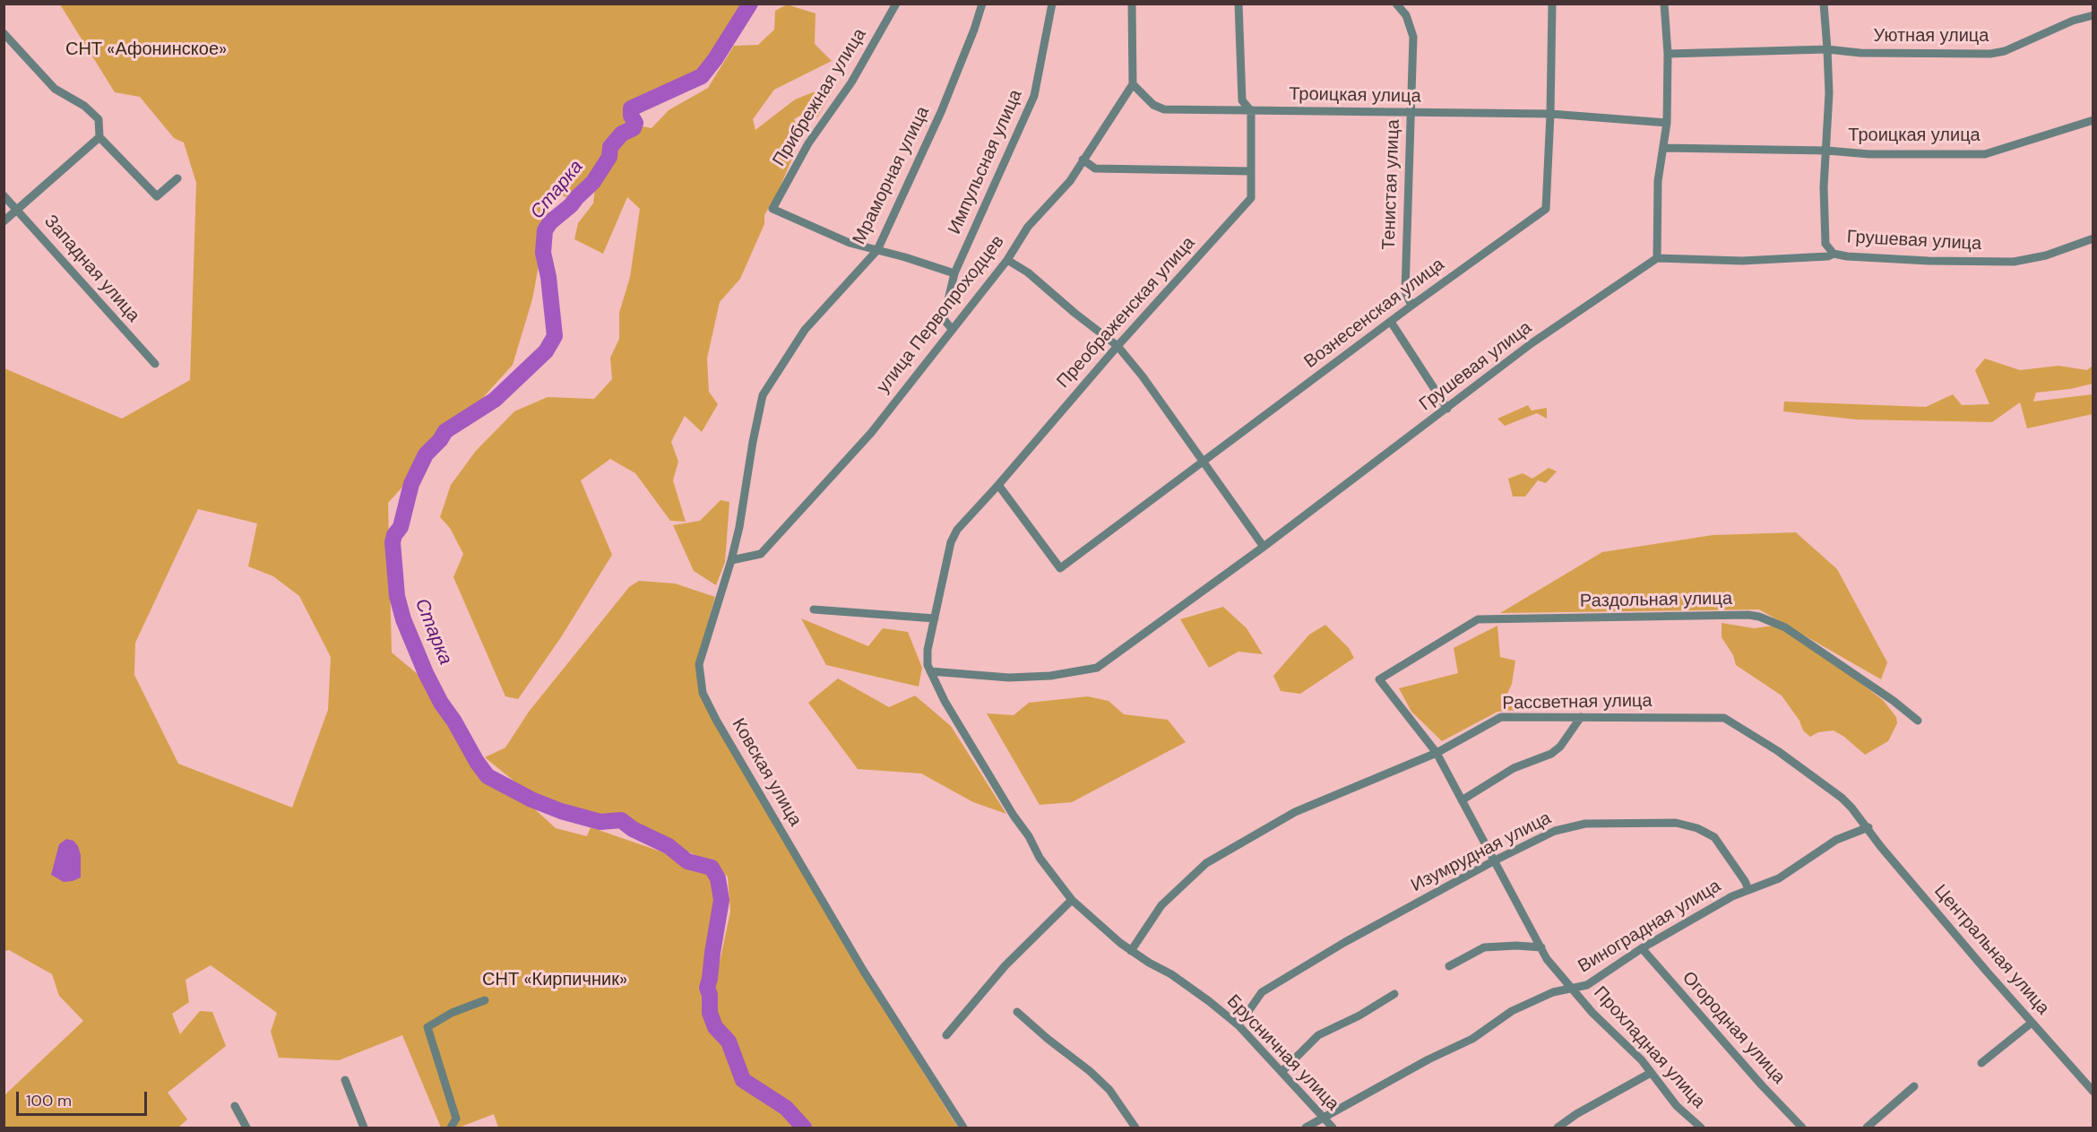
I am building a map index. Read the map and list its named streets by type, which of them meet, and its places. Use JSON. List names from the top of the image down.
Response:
{
  "streets": {
    "street": [
      "Уютная улица",
      "Троицкая улица",
      "Прибрежная улица",
      "Импульсная улица",
      "Мраморная улица",
      "Тенистая улица",
      "Грушевая улица",
      "Западная улица",
      "Преображенская улица",
      "Вознесенская улица",
      "улица Первопроходцев",
      "Раздольная улица",
      "Рассветная улица",
      "Ковская улица",
      "Изумрудная улица",
      "Виноградная улица",
      "Центральная улица",
      "Огородная улица",
      "Прохладная улица",
      "Брусничная улица"
    ]
  },
  "crossings": [
    ["Троицкая улица", "Тенистая улица"],
    ["Троицкая улица", "Преображенская улица"],
    ["Троицкая улица", "Вознесенская улица"],
    ["Троицкая улица", "улица Первопроходцев"],
    ["Прибрежная улица", "Мраморная улица"],
    ["Импульсная улица", "улица Первопроходцев"],
    ["Мраморная улица", "Ковская улица"],
    ["Тенистая улица", "Вознесенская улица"],
    ["Грушевая улица", "Преображенская улица"],
    ["Грушевая улица", "Брусничная улица"],
    ["Преображенская улица", "Вознесенская улица"],
    ["Преображенская улица", "Брусничная улица"],
    ["улица Первопроходцев", "Ковская улица"],
    ["Раздольная улица", "Прохладная улица"],
    ["Рассветная улица", "Виноградная улица"],
    ["Рассветная улица", "Центральная улица"],
    ["Рассветная улица", "Прохладная улица"],
    ["Рассветная улица", "Брусничная улица"],
    ["Изумрудная улица", "Виноградная улица"],
    ["Изумрудная улица", "Прохладная улица"],
    ["Изумрудная улица", "Брусничная улица"],
    ["Виноградная улица", "Центральная улица"],
    ["Виноградная улица", "Огородная улица"],
    ["Виноградная улица", "Прохладная улица"],
    ["Виноградная улица", "Брусничная улица"]
  ],
  "water": ["Старка"],
  "parks": ["СНТ «Афонинское»", "СНТ «Кирпичник»"],
  "scale_bar": "100 m"
}
